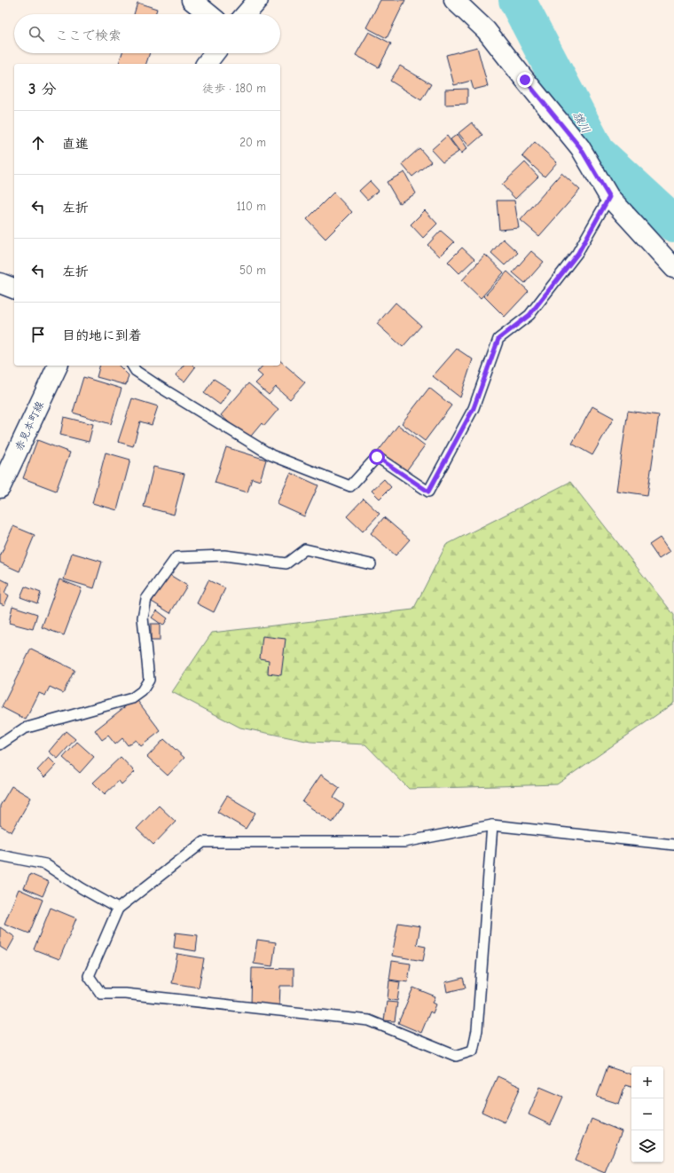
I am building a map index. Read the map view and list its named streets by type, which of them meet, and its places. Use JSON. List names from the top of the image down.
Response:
{
  "streets": {
    "street": ["赤見本町線"]
  },
  "water": ["旗川"],
  "page": {
    "search": "ここで検索",
    "heading": ["3 分", "徒歩 · 180 m"],
    "list": [
      ["直進", "20 m"],
      ["左折", "110 m"],
      ["左折", "50 m"],
      "目的地に到着"
    ],
    "map_buttons": ["+", "−"]
  }
}
